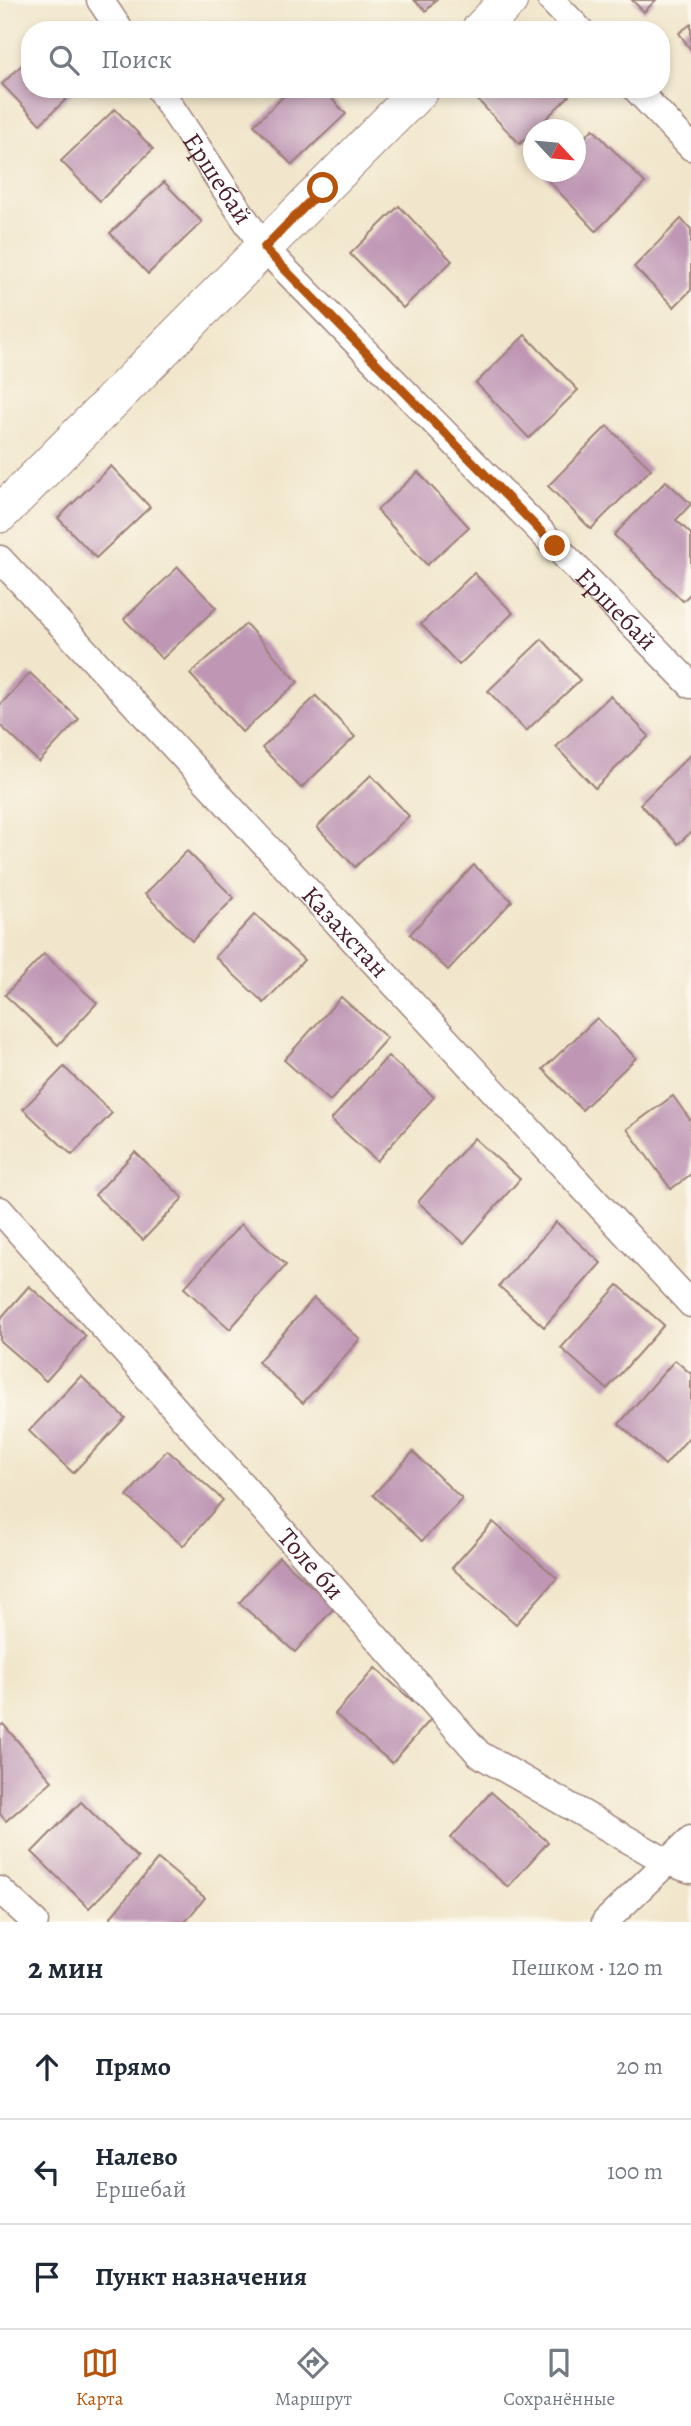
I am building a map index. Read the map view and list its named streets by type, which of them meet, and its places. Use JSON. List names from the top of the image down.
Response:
{
  "streets": {
    "street": ["Ершебай", "Казахстан", "Толе би"]
  },
  "north": "bottom right",
  "page": {
    "search": "Поиск",
    "heading": ["2 мин", "Пешком · 120 m"],
    "list": [
      ["Прямо", "20 m"],
      ["Налево", "Ершебай", "100 m"],
      "Пункт назначения"
    ],
    "nav": ["Карта", "Маршрут", "Сохранённые"]
  }
}
